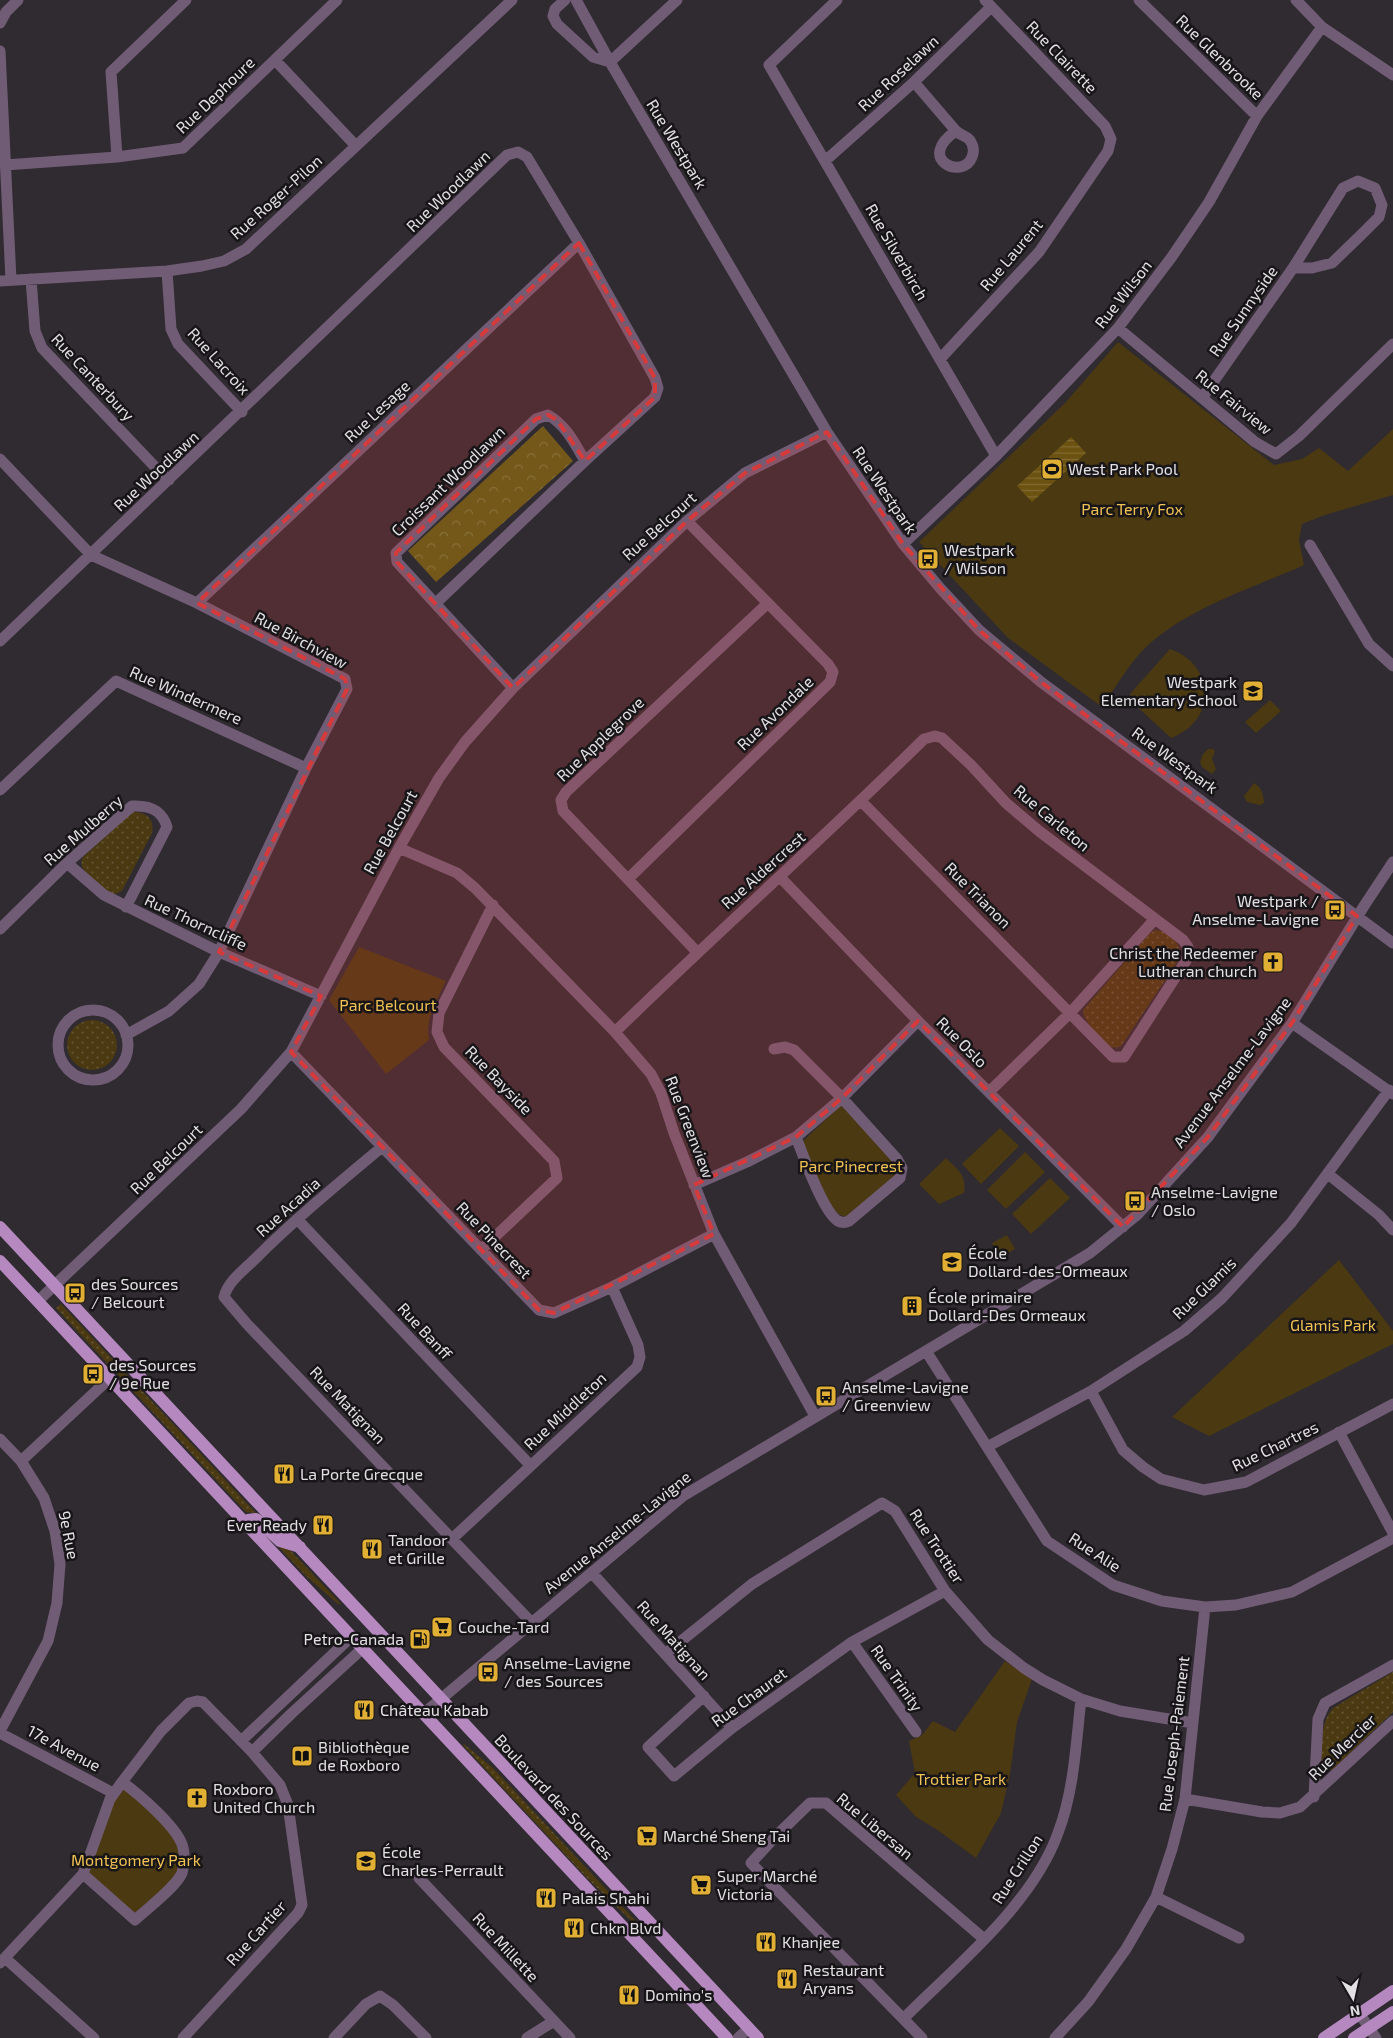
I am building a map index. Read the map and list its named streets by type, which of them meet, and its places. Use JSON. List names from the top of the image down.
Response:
{
  "streets": {
    "main road": ["Boulevard des Sources"],
    "street": [
      "Rue Clairette",
      "Rue Glenbrooke",
      "Rue Roselawn",
      "Rue Dephoure",
      "Rue Westpark",
      "Rue Woodlawn",
      "Rue Roger-Pilon",
      "Rue Silverbirch",
      "Rue Laurent",
      "Rue Wilson",
      "Rue Sunnyside",
      "Rue Lacroix",
      "Rue Canterbury",
      "Rue Fairview",
      "Rue Lesage",
      "Croissant Woodlawn",
      "Rue Belcourt",
      "Rue Birchview",
      "Rue Windermere",
      "Rue Avondale",
      "Rue Applegrove",
      "Rue Carleton",
      "Rue Mulberry",
      "Rue Aldercrest",
      "Rue Trianon",
      "Rue Thorncliffe",
      "Rue Oslo",
      "Avenue Anselme-Lavigne",
      "Rue Bayside",
      "Rue Greenview",
      "Rue Acadia",
      "Rue Pinecrest",
      "Rue Glamis",
      "Rue Banff",
      "Rue Matignan",
      "Rue Middleton",
      "Rue Chartres",
      "9e Rue",
      "Rue Trottier",
      "Rue Alie",
      "Rue Trinity",
      "Rue Chauret",
      "Rue Joseph-Paiement",
      "Rue Mercier",
      "17e Avenue",
      "Rue Libersan",
      "Rue Crillon",
      "Rue Cartier",
      "Rue Millette"
    ]
  },
  "crossings": [
    ["Rue Clairette", "Rue Roselawn"],
    ["Rue Clairette", "Rue Laurent"],
    ["Rue Glenbrooke", "Rue Wilson"],
    ["Rue Roselawn", "Rue Silverbirch"],
    ["Rue Dephoure", "Rue Roger-Pilon"],
    ["Rue Westpark", "Rue Wilson"],
    ["Rue Westpark", "Rue Belcourt"],
    ["Rue Westpark", "Avenue Anselme-Lavigne"],
    ["Rue Woodlawn", "Rue Lacroix"],
    ["Rue Woodlawn", "Rue Canterbury"],
    ["Rue Woodlawn", "Rue Lesage"],
    ["Rue Woodlawn", "Croissant Woodlawn"],
    ["Rue Woodlawn", "Rue Birchview"],
    ["Rue Roger-Pilon", "Rue Lacroix"],
    ["Rue Roger-Pilon", "Rue Canterbury"],
    ["Rue Silverbirch", "Rue Laurent"],
    ["Rue Silverbirch", "Rue Wilson"],
    ["Rue Wilson", "Rue Fairview"],
    ["Rue Sunnyside", "Rue Fairview"],
    ["Rue Lesage", "Rue Birchview"],
    ["Croissant Woodlawn", "Rue Belcourt"],
    ["Rue Belcourt", "Rue Avondale"],
    ["Rue Belcourt", "Rue Thorncliffe"],
    ["Rue Belcourt", "Rue Greenview"],
    ["Rue Belcourt", "Rue Pinecrest"],
    ["Rue Belcourt", "Boulevard des Sources"],
    ["Rue Birchview", "Rue Windermere"],
    ["Rue Birchview", "Rue Thorncliffe"],
    ["Rue Avondale", "Rue Applegrove"],
    ["Rue Applegrove", "Rue Aldercrest"],
    ["Rue Carleton", "Rue Aldercrest"],
    ["Rue Carleton", "Rue Trianon"],
    ["Rue Mulberry", "Rue Thorncliffe"],
    ["Rue Aldercrest", "Rue Trianon"],
    ["Rue Aldercrest", "Rue Oslo"],
    ["Rue Aldercrest", "Rue Greenview"],
    ["Rue Oslo", "Avenue Anselme-Lavigne"],
    ["Avenue Anselme-Lavigne", "Rue Greenview"],
    ["Avenue Anselme-Lavigne", "Rue Matignan"],
    ["Avenue Anselme-Lavigne", "Rue Alie"],
    ["Avenue Anselme-Lavigne", "Boulevard des Sources"],
    ["Rue Bayside", "Rue Greenview"],
    ["Rue Bayside", "Rue Pinecrest"],
    ["Rue Greenview", "Rue Pinecrest"],
    ["Rue Acadia", "Rue Pinecrest"],
    ["Rue Acadia", "Rue Banff"],
    ["Rue Acadia", "Rue Matignan"],
    ["Rue Pinecrest", "Rue Middleton"],
    ["Rue Glamis", "Rue Chartres"],
    ["Rue Glamis", "Rue Alie"],
    ["Rue Banff", "Rue Middleton"],
    ["Rue Matignan", "Rue Middleton"],
    ["Rue Matignan", "Rue Trottier"],
    ["Rue Matignan", "Rue Chauret"],
    ["9e Rue", "17e Avenue"],
    ["Rue Trottier", "Rue Chauret"],
    ["Rue Trottier", "Rue Joseph-Paiement"],
    ["Rue Trottier", "Rue Crillon"],
    ["Rue Alie", "Rue Joseph-Paiement"],
    ["Rue Trinity", "Rue Chauret"],
    ["Rue Joseph-Paiement", "Rue Mercier"],
    ["Rue Libersan", "Rue Crillon"]
  ],
  "parks": [
    "Parc Terry Fox",
    "Parc Belcourt",
    "Parc Pinecrest",
    "Glamis Park",
    "Trottier Park",
    "Montgomery Park"
  ],
  "places": {
    "sports": ["West Park Pool"],
    "bus stop": [
      "Westpark / Wilson",
      "Westpark / Anselme-Lavigne",
      "Anselme-Lavigne / Oslo",
      "des Sources / Belcourt",
      "des Sources / 9e Rue",
      "Anselme-Lavigne / Greenview",
      "Anselme-Lavigne / des Sources"
    ],
    "school or university": ["Westpark Elementary School", "École Dollard-des-Ormeaux", "École Charles-Perrault"],
    "church": ["Christ the Redeemer Lutheran church", "Roxboro United Church"],
    "building": ["École primaire Dollard-Des Ormeaux"],
    "restaurant": [
      "La Porte Grecque",
      "Ever Ready",
      "Tandoor et Grille",
      "Château Kabab",
      "Palais Shahi",
      "Chkn Blvd",
      "Khanjee",
      "Restaurant Aryans",
      "Domino's"
    ],
    "supermarket": ["Couche-Tard", "Marché Sheng Tai", "Super Marché Victoria"],
    "fuel station": ["Petro-Canada"],
    "library": ["Bibliothèque de Roxboro"]
  },
  "north": "bottom"
}
